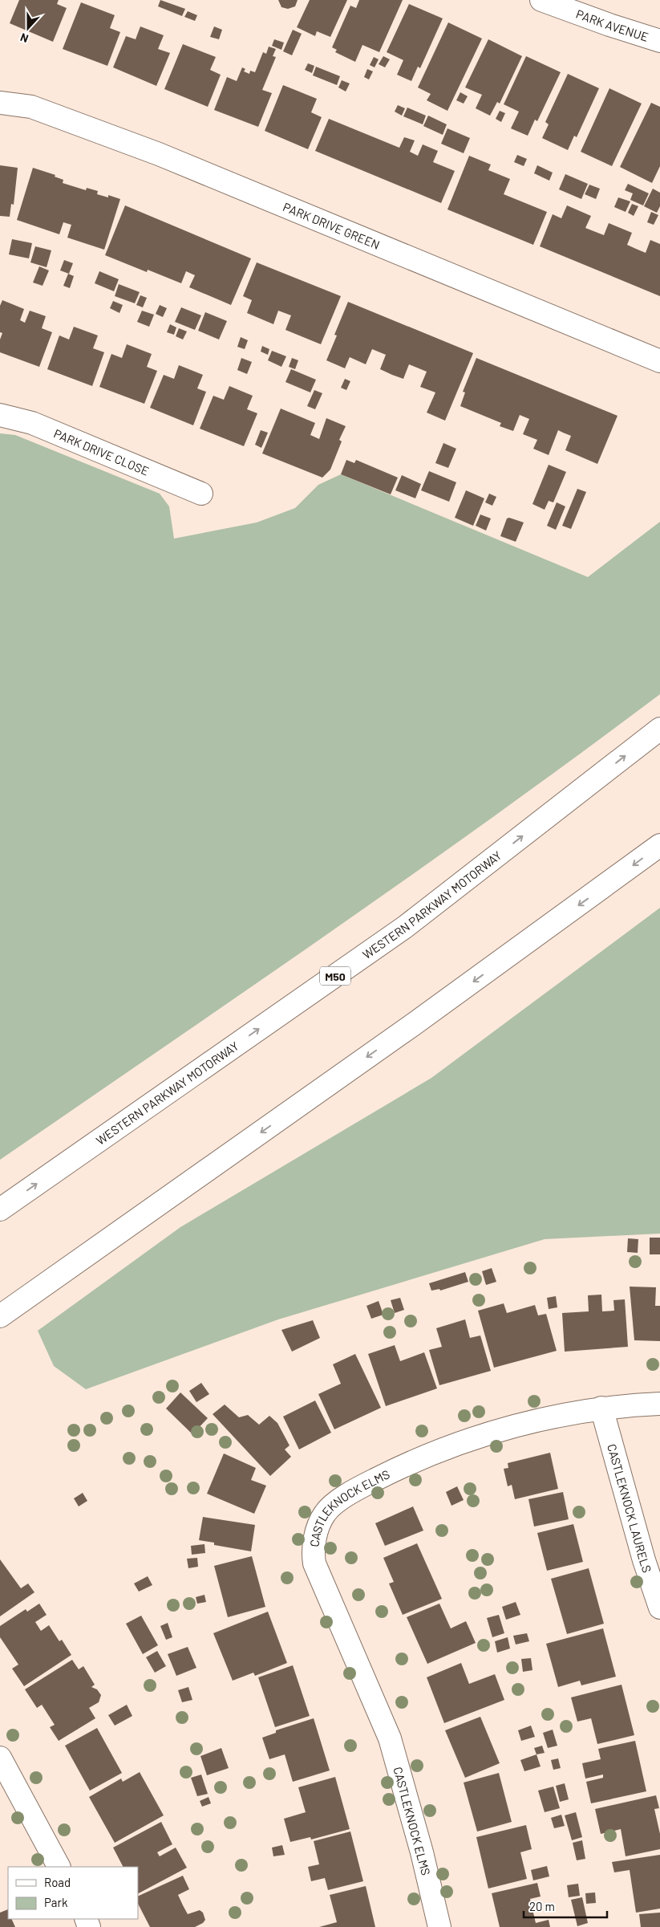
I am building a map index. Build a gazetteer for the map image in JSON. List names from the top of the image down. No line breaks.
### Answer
{"streets":{"main road":["PARK AVENUE","PARK DRIVE GREEN","PARK DRIVE CLOSE","WESTERN PARKWAY MOTORWAY","M50","CASTLEKNOCK LAURELS","CASTLEKNOCK ELMS"]},"crossings":[["CASTLEKNOCK LAURELS","CASTLEKNOCK ELMS"]],"legend":["Road","Park"],"scale_bar":"20 m","north":"bottom"}
